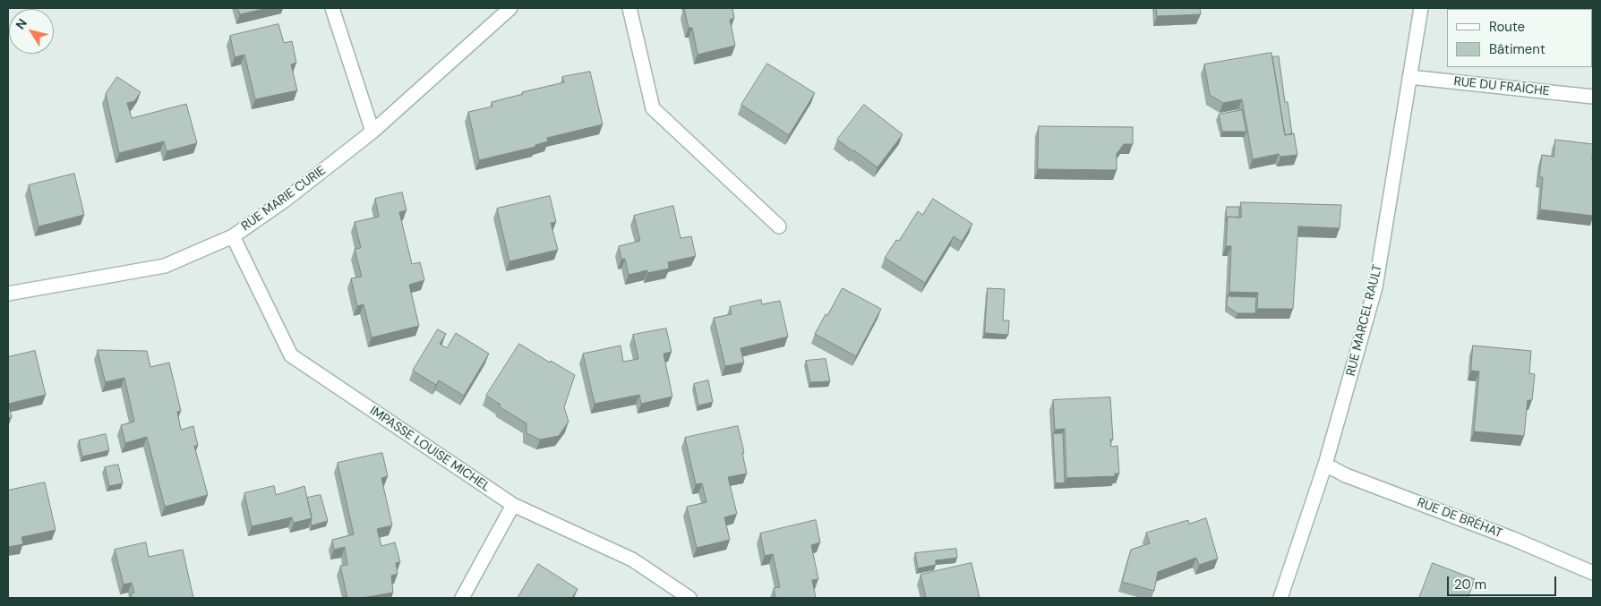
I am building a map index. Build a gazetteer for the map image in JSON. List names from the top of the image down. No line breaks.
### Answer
{"streets":{"street":["RUE DU FRAÎCHE","RUE MARIE CURIE","RUE MARCEL RAULT","IMPASSE LOUISE MICHEL","RUE DE BRÉHAT"]},"crossings":[["RUE DU FRAÎCHE","RUE MARCEL RAULT"],["RUE MARIE CURIE","IMPASSE LOUISE MICHEL"],["RUE MARCEL RAULT","RUE DE BRÉHAT"]],"legend":["Route","Bâtiment"],"scale_bar":"20 m","north":"top left"}
